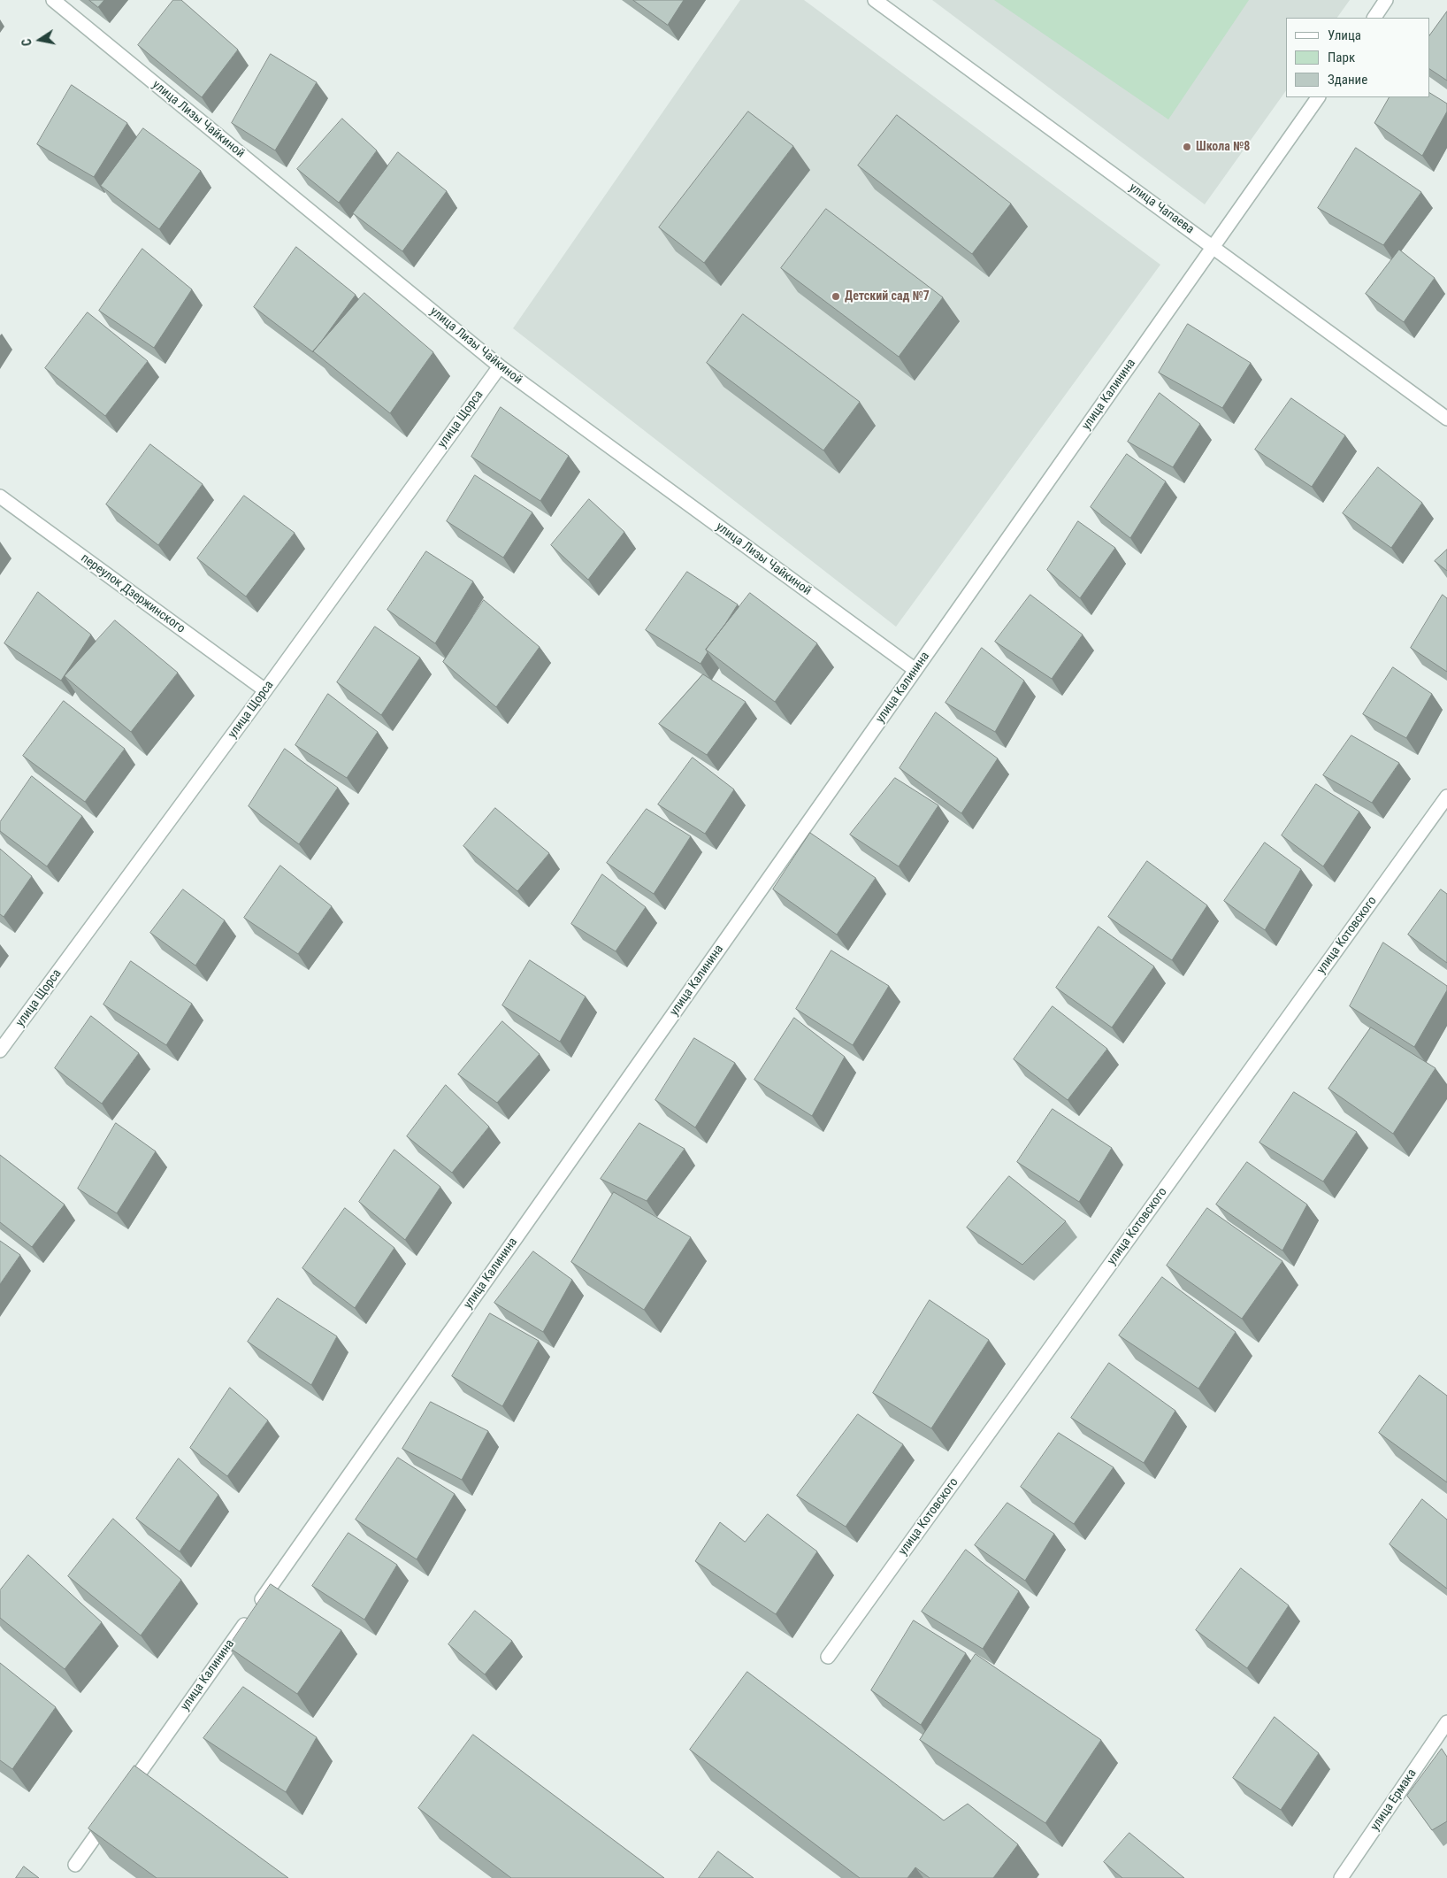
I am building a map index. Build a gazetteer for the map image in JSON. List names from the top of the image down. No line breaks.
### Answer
{"streets":{"street":["улица Лизы Чайкиной","улица Чапаева","улица Калинина","улица Щорса","переулок Дзержинского","улица Котовского","улица Ермака"]},"crossings":[["улица Лизы Чайкиной","улица Калинина"],["улица Лизы Чайкиной","улица Щорса"],["улица Чапаева","улица Калинина"],["улица Щорса","переулок Дзержинского"]],"places":["Школа №8","Детский сад №7"],"legend":["Улица","Парк","Здание"],"north":"left"}
